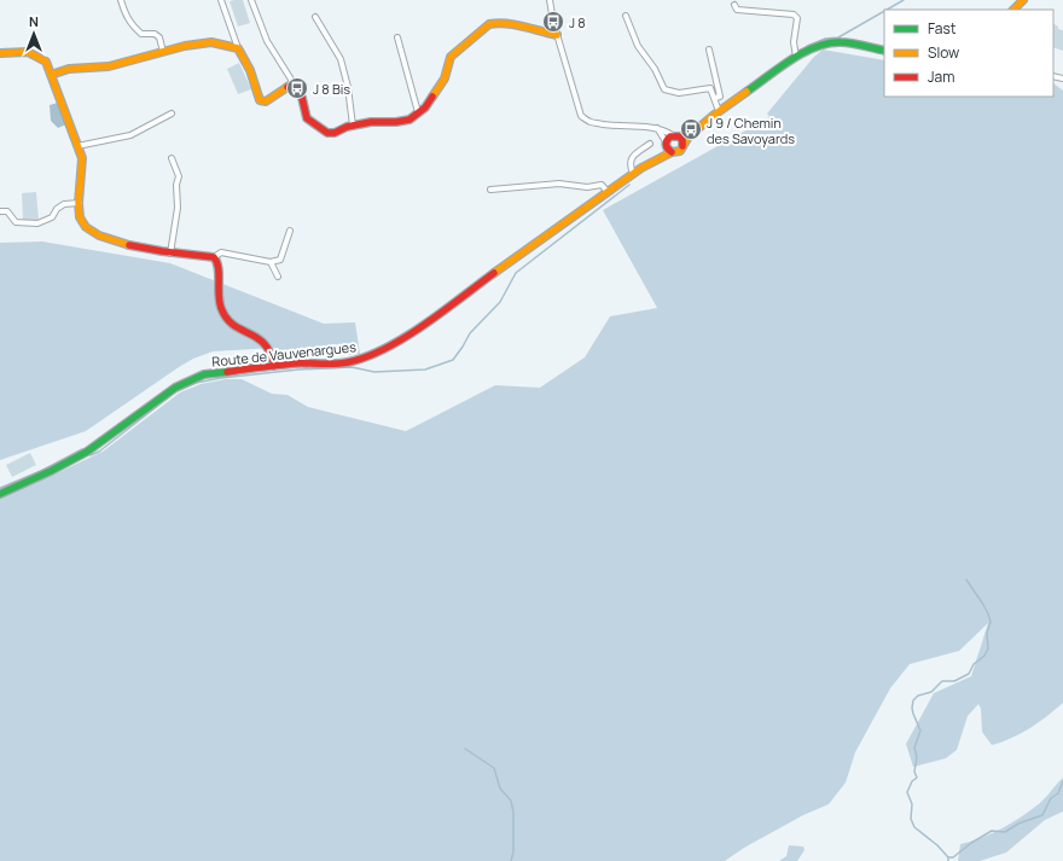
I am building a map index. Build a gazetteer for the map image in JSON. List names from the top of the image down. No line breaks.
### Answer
{"streets":{"main road":["Route de Vauvenargues"]},"places":{"bus stop":["J 8","J 8 Bis","J 9 / Chemin des Savoyards"]},"legend":["Fast","Slow","Jam"],"north":"top"}
